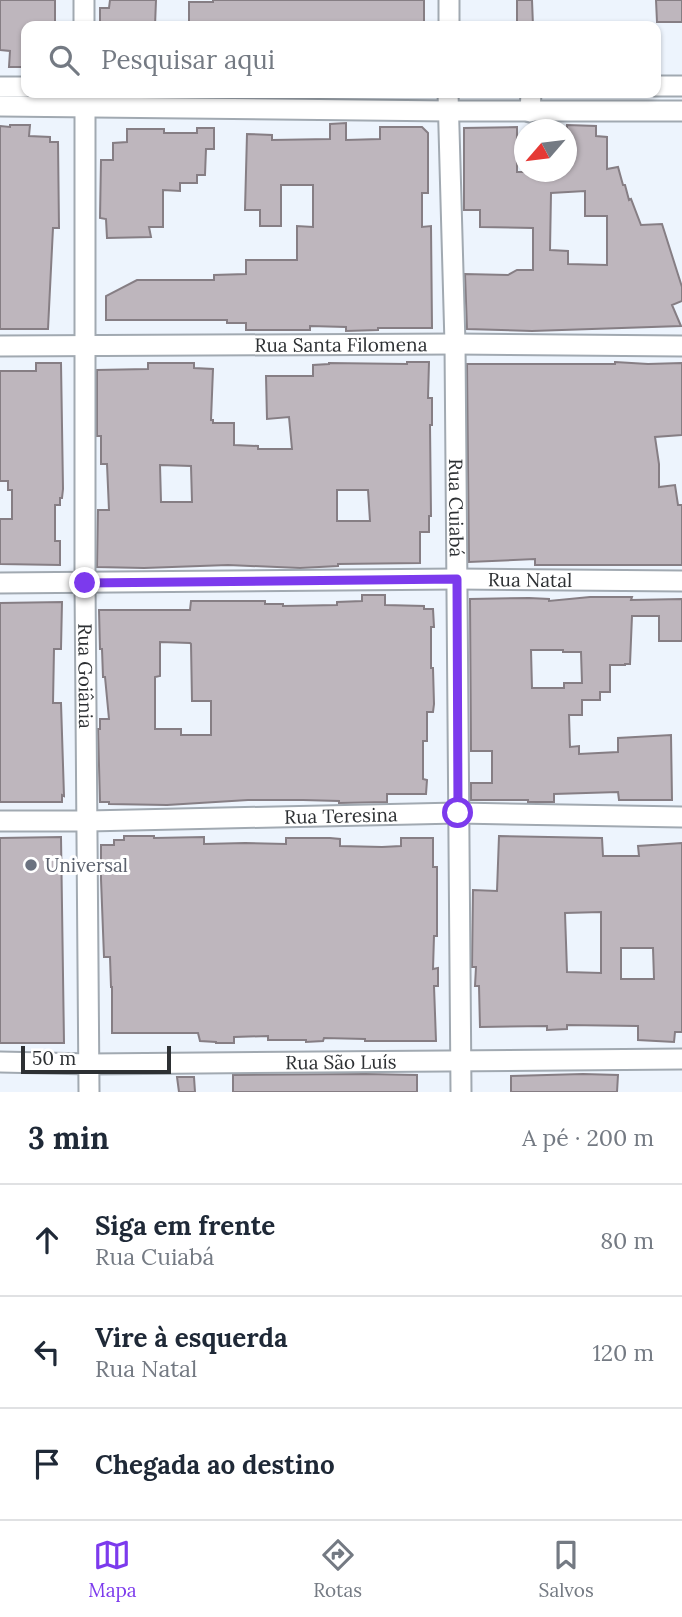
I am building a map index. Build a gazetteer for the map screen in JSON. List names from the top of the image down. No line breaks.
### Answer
{"streets":{"street":["Rua Santa Filomena","Rua Cuiabá","Rua Natal","Rua Goiânia","Rua Teresina","Rua São Luís"]},"crossings":[["Rua Santa Filomena","Rua Cuiabá"],["Rua Santa Filomena","Rua Goiânia"],["Rua Cuiabá","Rua Natal"],["Rua Cuiabá","Rua Teresina"],["Rua Cuiabá","Rua São Luís"],["Rua Natal","Rua Goiânia"],["Rua Goiânia","Rua Teresina"],["Rua Goiânia","Rua São Luís"]],"places":["Universal"],"scale_bar":"50 m","north":"bottom left","page":{"search":"Pesquisar aqui","scale":"50 m","heading":["3 min","A pé · 200 m"],"list":[["Siga em frente","Rua Cuiabá","80 m"],["Vire à esquerda","Rua Natal","120 m"],"Chegada ao destino"],"nav":["Mapa","Rotas","Salvos"]}}
